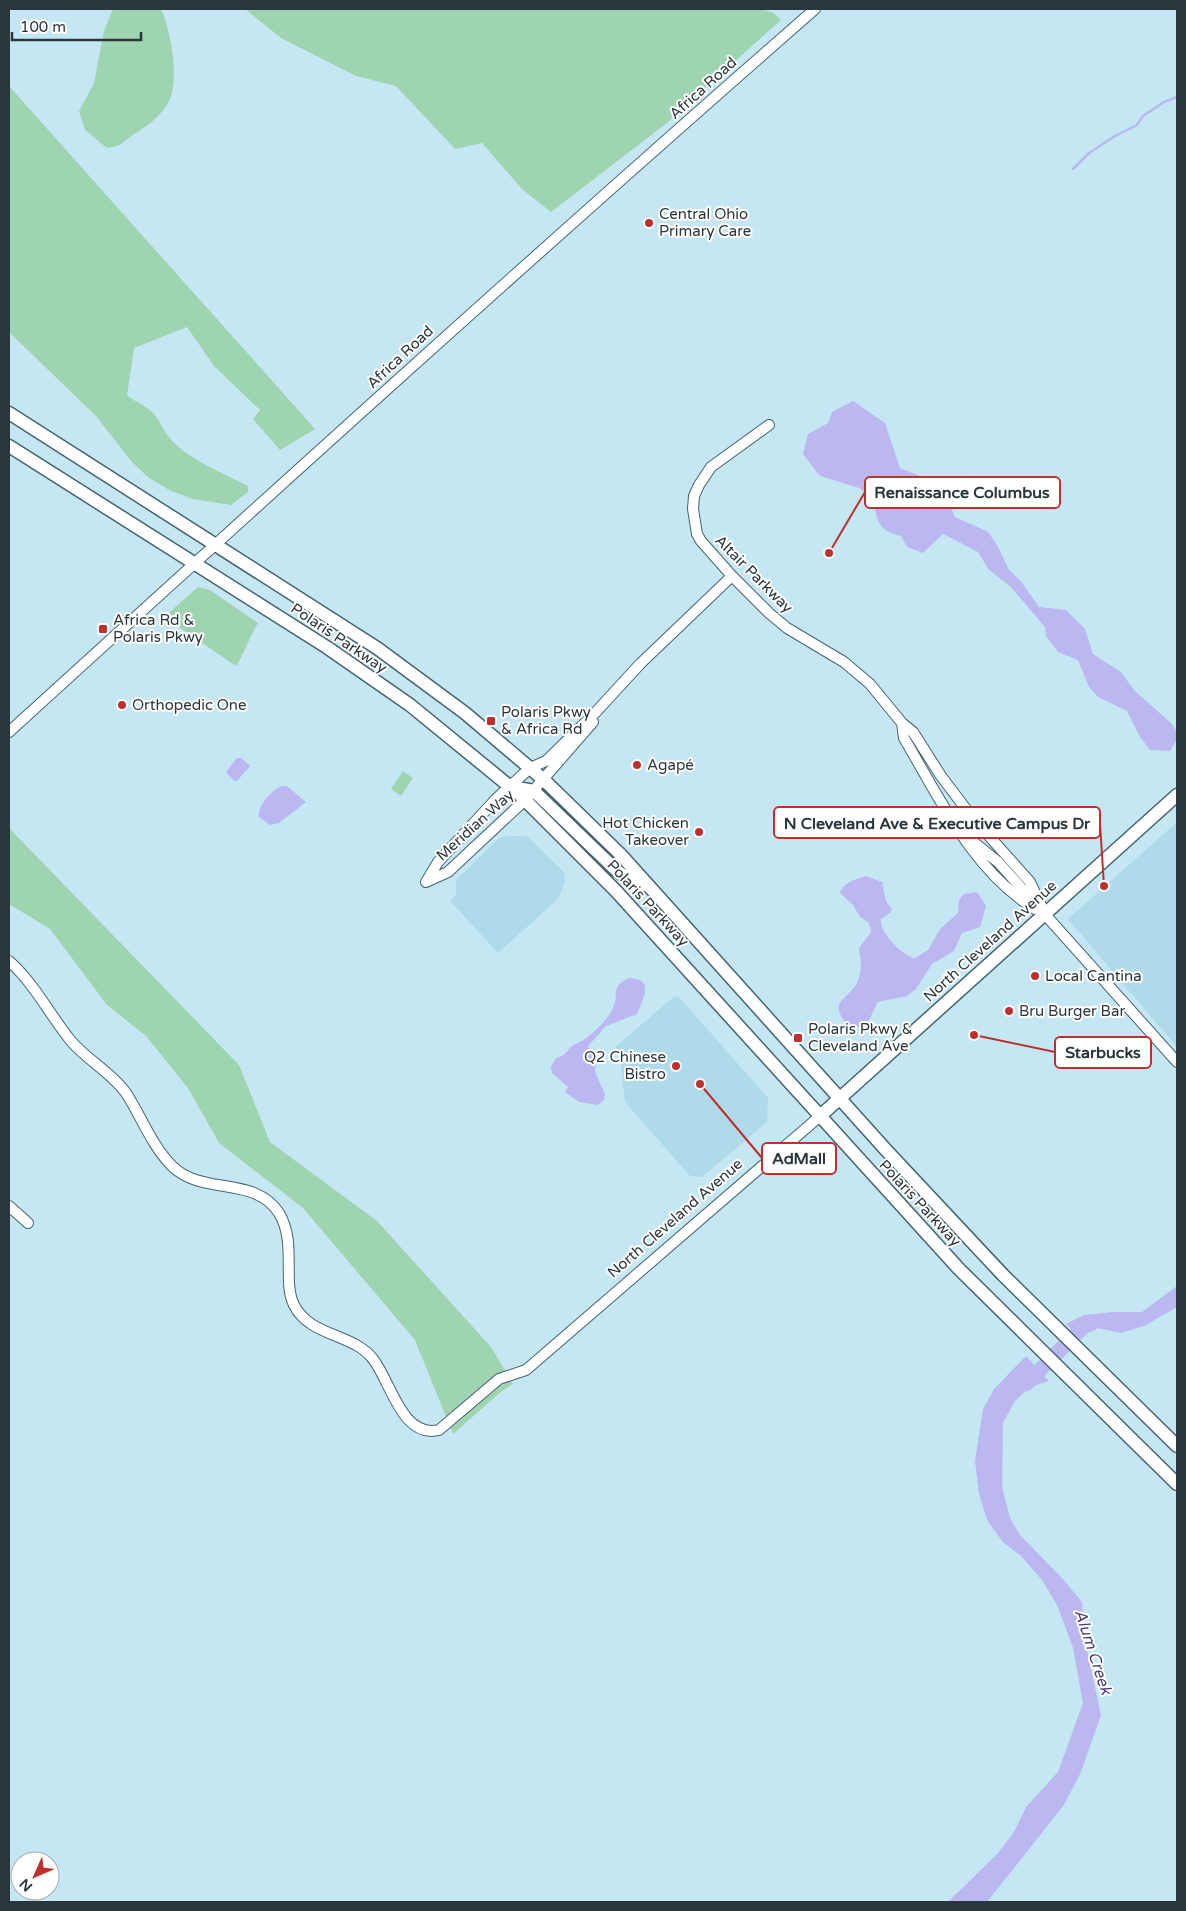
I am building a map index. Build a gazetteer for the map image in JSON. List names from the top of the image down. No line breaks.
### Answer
{"streets":{"main road":["Polaris Parkway","North Cleveland Avenue"],"street":["Africa Road","Altair Parkway","Meridian Way"]},"crossings":[["Africa Road","Polaris Parkway"],["Altair Parkway","Meridian Way"],["Altair Parkway","North Cleveland Avenue"],["Polaris Parkway","Meridian Way"],["Polaris Parkway","North Cleveland Avenue"]],"water":["Alum Creek"],"places":{"other":["Central Ohio Primary Care","Renaissance Columbus","Orthopedic One","Agapé","Hot Chicken Takeover","N Cleveland Ave & Executive Campus Dr","Local Cantina","Bru Burger Bar","Starbucks","Q2 Chinese Bistro","AdMall"],"transit":["Africa Rd & Polaris Pkwy","Polaris Pkwy & Africa Rd","Polaris Pkwy & Cleveland Ave"]},"scale_bar":"100 m","north":"bottom left"}
